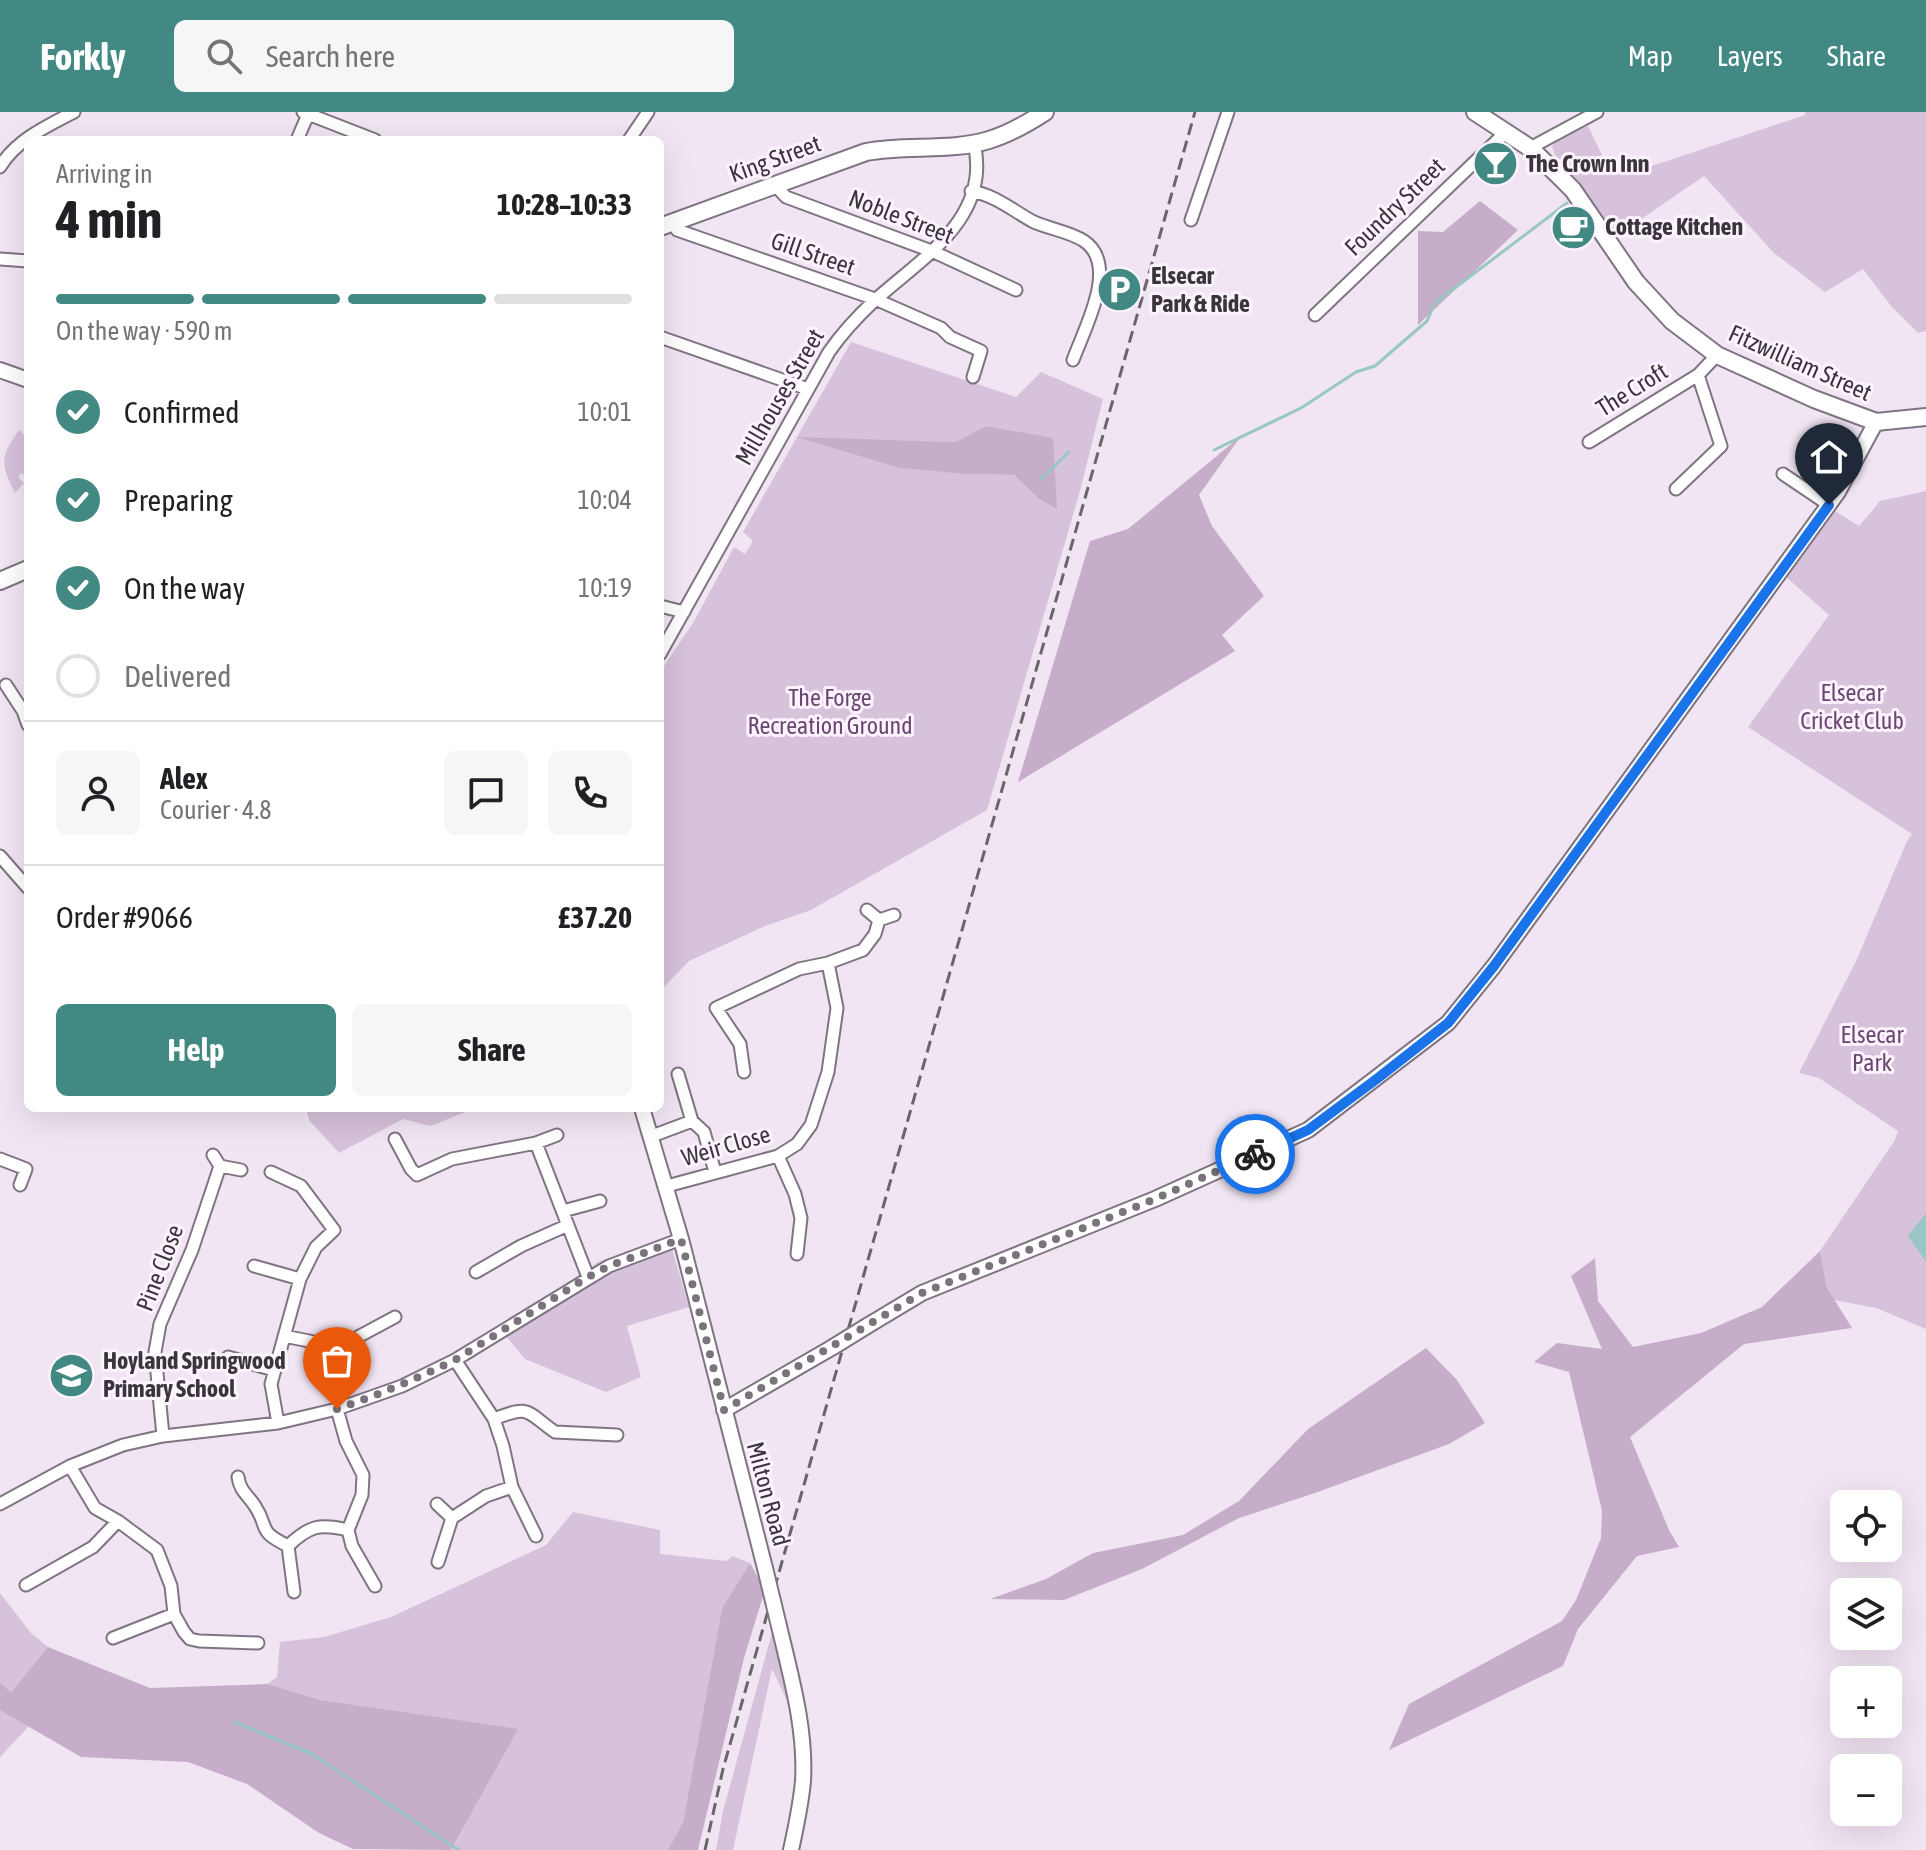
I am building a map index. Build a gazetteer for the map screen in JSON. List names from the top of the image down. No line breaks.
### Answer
{"streets":{"main road":["King Street","Fitzwilliam Street"],"street":["Foundry Street","Noble Street","Gill Street","The Croft","Millhouses Street","Weir Close","Pine Close","Milton Road"]},"crossings":[["King Street","Noble Street"],["King Street","Gill Street"],["King Street","Millhouses Street"],["Foundry Street","Fitzwilliam Street"],["Noble Street","Millhouses Street"],["Gill Street","Millhouses Street"],["Fitzwilliam Street","The Croft"],["Weir Close","Milton Road"]],"parks":["Elsecar Cricket Club","The Forge Recreation Ground","Elsecar Park"],"places":{"bar":["The Crown Inn"],"cafe":["Cottage Kitchen"],"parking":["Elsecar Park & Ride"],"school or university":["Hoyland Springwood Primary School"]},"page":{"header":"Forkly","search":"Search here","nav":["Map","Layers","Share"],"heading":["4 min","Arriving in","10:28–10:33"],"panel":["Alex","Courier · 4.8","Order #9066","£37.20"],"bar":"On the way · 590 m","list":[["Confirmed","10:01"],["Preparing","10:04"],["On the way","10:19"],"Delivered"],"buttons":["Help","Share"],"map_buttons":["+","−"]}}
